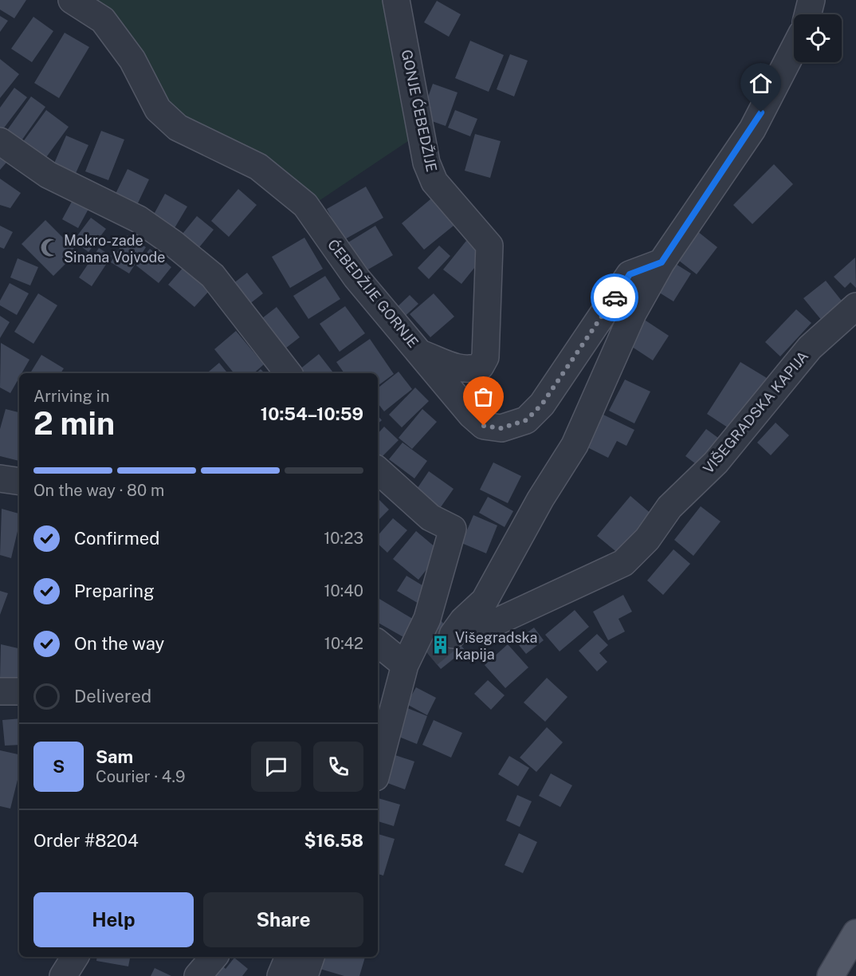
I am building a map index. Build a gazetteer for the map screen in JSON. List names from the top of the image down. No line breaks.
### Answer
{"streets":{"street":["GONJE ĆEBEDŽIJE","ĆEBEDŽIJE GORNJE","VIŠEGRADSKA KAPIJA"]},"crossings":[["GONJE ĆEBEDŽIJE","ĆEBEDŽIJE GORNJE"],["ĆEBEDŽIJE GORNJE","VIŠEGRADSKA KAPIJA"]],"places":{"mosque":["Mokro-zade Sinana Vojvode"],"building":["Višegradska kapija"]},"page":{"heading":["2 min","Arriving in","10:54–10:59"],"panel":["Sam","Courier · 4.9","Order #8204","$16.58"],"bar":"On the way · 80 m","list":[["Confirmed","10:23"],["Preparing","10:40"],["On the way","10:42"],"Delivered"],"round":"S","buttons":["Help","Share"]}}
